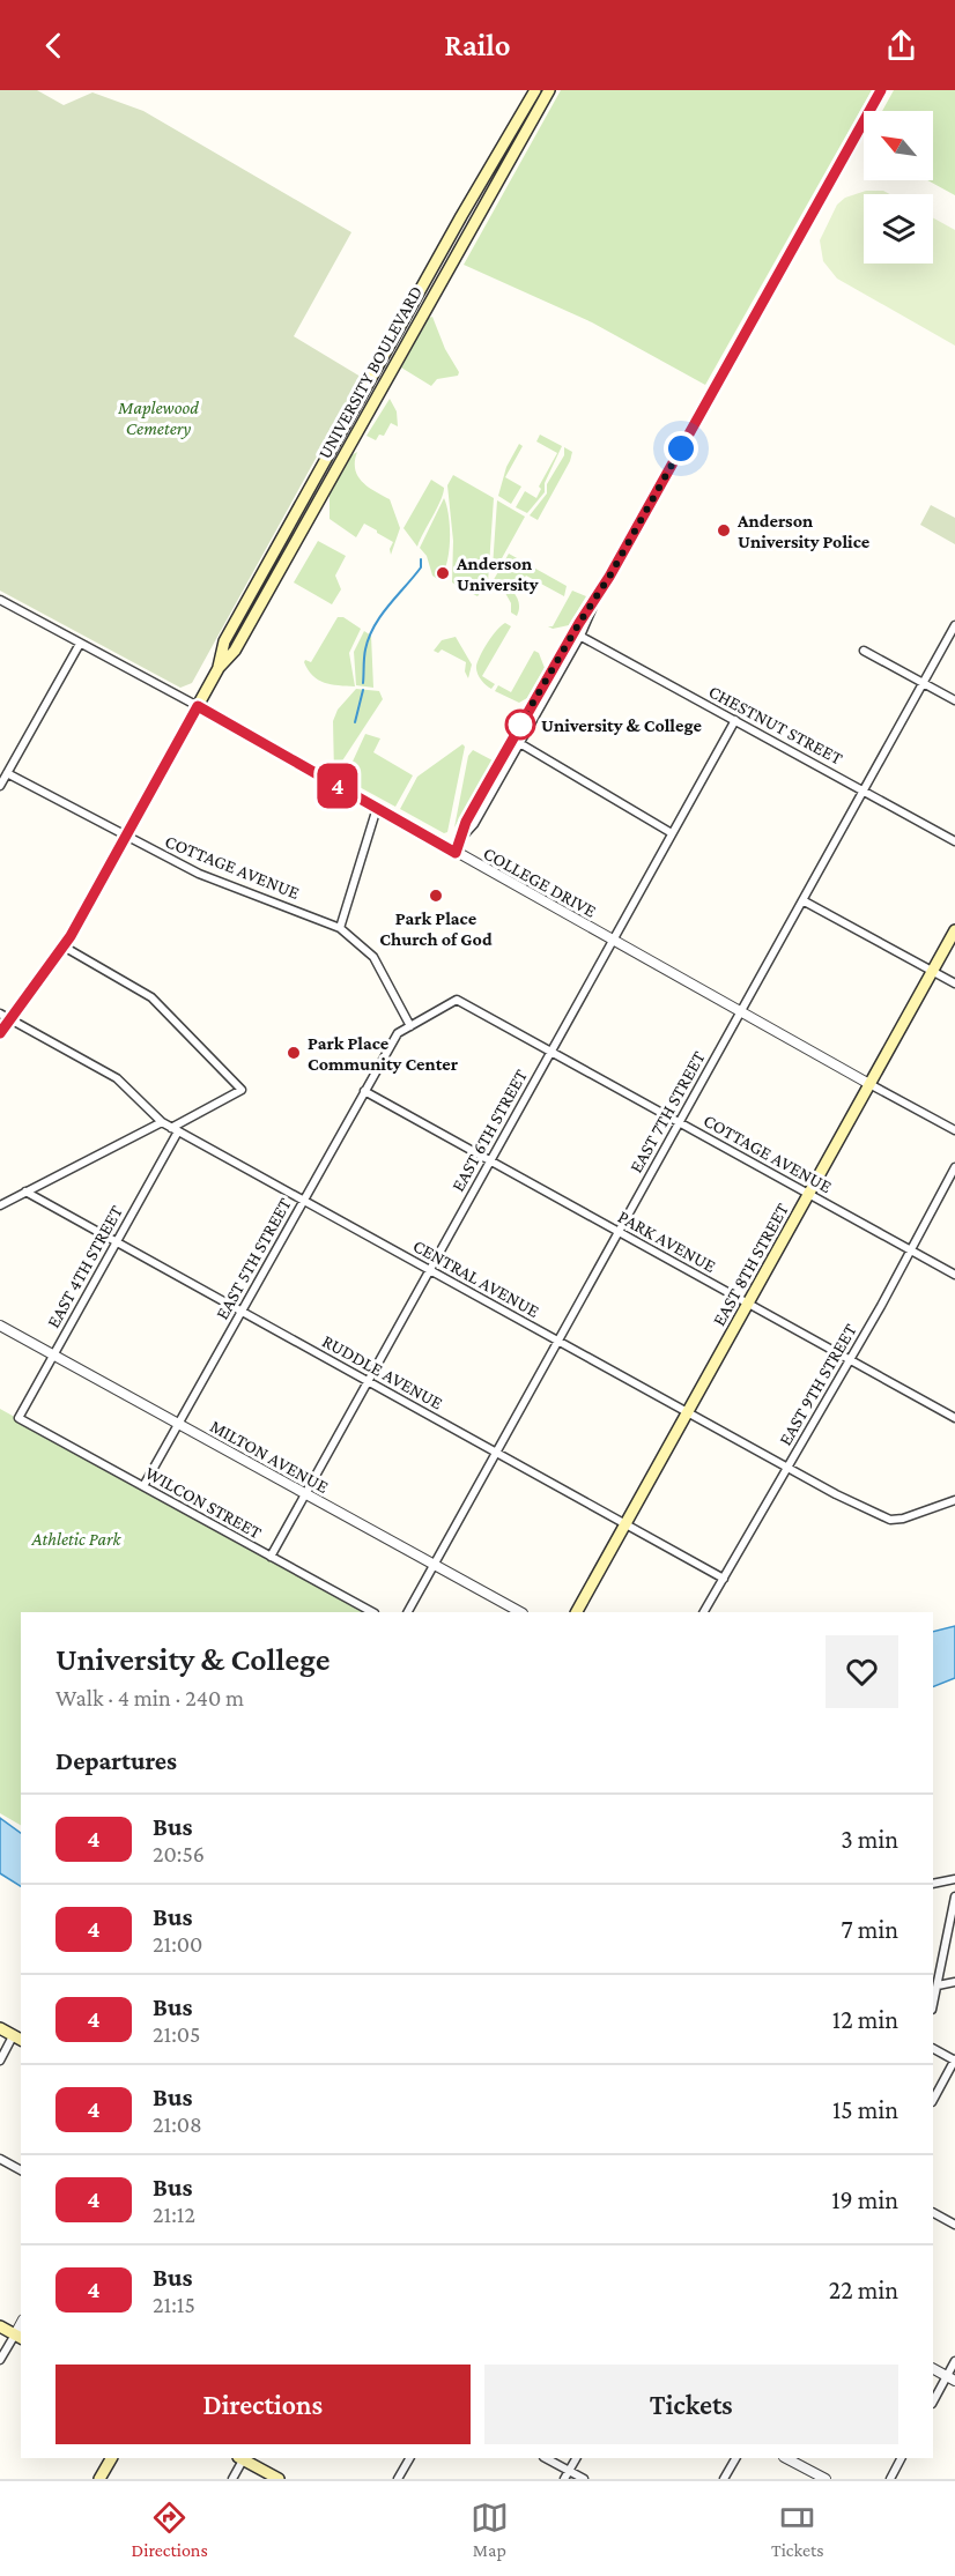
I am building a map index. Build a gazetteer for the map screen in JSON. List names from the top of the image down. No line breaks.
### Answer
{"streets":{"main road":["UNIVERSITY BOULEVARD","EAST 8TH STREET"],"street":["CHESTNUT STREET","COTTAGE AVENUE","COLLEGE DRIVE","EAST 7TH STREET","EAST 6TH STREET","PARK AVENUE","EAST 5TH STREET","EAST 4TH STREET","CENTRAL AVENUE","RUDDLE AVENUE","EAST 9TH STREET","MILTON AVENUE","WILCON STREET"]},"crossings":[["UNIVERSITY BOULEVARD","COTTAGE AVENUE"],["UNIVERSITY BOULEVARD","COLLEGE DRIVE"],["UNIVERSITY BOULEVARD","CENTRAL AVENUE"],["CHESTNUT STREET","EAST 7TH STREET"],["CHESTNUT STREET","EAST 6TH STREET"],["COTTAGE AVENUE","EAST 7TH STREET"],["COTTAGE AVENUE","EAST 6TH STREET"],["COTTAGE AVENUE","EAST 5TH STREET"],["COTTAGE AVENUE","EAST 8TH STREET"],["COTTAGE AVENUE","EAST 9TH STREET"],["COLLEGE DRIVE","EAST 7TH STREET"],["COLLEGE DRIVE","EAST 6TH STREET"],["COLLEGE DRIVE","EAST 8TH STREET"],["EAST 7TH STREET","PARK AVENUE"],["EAST 7TH STREET","CENTRAL AVENUE"],["EAST 7TH STREET","RUDDLE AVENUE"],["EAST 7TH STREET","MILTON AVENUE"],["EAST 6TH STREET","PARK AVENUE"],["EAST 6TH STREET","CENTRAL AVENUE"],["EAST 6TH STREET","RUDDLE AVENUE"],["EAST 6TH STREET","MILTON AVENUE"],["EAST 6TH STREET","WILCON STREET"],["PARK AVENUE","EAST 5TH STREET"],["PARK AVENUE","EAST 8TH STREET"],["PARK AVENUE","EAST 9TH STREET"],["EAST 5TH STREET","CENTRAL AVENUE"],["EAST 5TH STREET","RUDDLE AVENUE"],["EAST 5TH STREET","MILTON AVENUE"],["EAST 5TH STREET","WILCON STREET"],["EAST 8TH STREET","CENTRAL AVENUE"],["EAST 8TH STREET","RUDDLE AVENUE"],["EAST 4TH STREET","CENTRAL AVENUE"],["EAST 4TH STREET","RUDDLE AVENUE"],["EAST 4TH STREET","MILTON AVENUE"],["EAST 4TH STREET","WILCON STREET"],["CENTRAL AVENUE","EAST 9TH STREET"],["RUDDLE AVENUE","EAST 9TH STREET"]],"parks":["Maplewood Cemetery","Athletic Park"],"places":["Anderson University Police","Anderson University","University & College","Park Place Church of God","Park Place Community Center"],"lines":["bus line 4"],"north":"top left","page":{"header":"Railo","on_map":"4","heading":[["University & College","Walk · 4 min · 240 m"],"Departures"],"list":[{"mark":"4","name":"Bus","note":"20:56","value":"3 min"},{"mark":"4","name":"Bus","note":"21:00","value":"7 min"},{"mark":"4","name":"Bus","note":"21:05","value":"12 min"},{"mark":"4","name":"Bus","note":"21:08","value":"15 min"},{"mark":"4","name":"Bus","note":"21:12","value":"19 min"},{"mark":"4","name":"Bus","note":"21:15","value":"22 min"}],"buttons":["Directions","Tickets"],"tabs":["Directions","Map","Tickets"]}}
